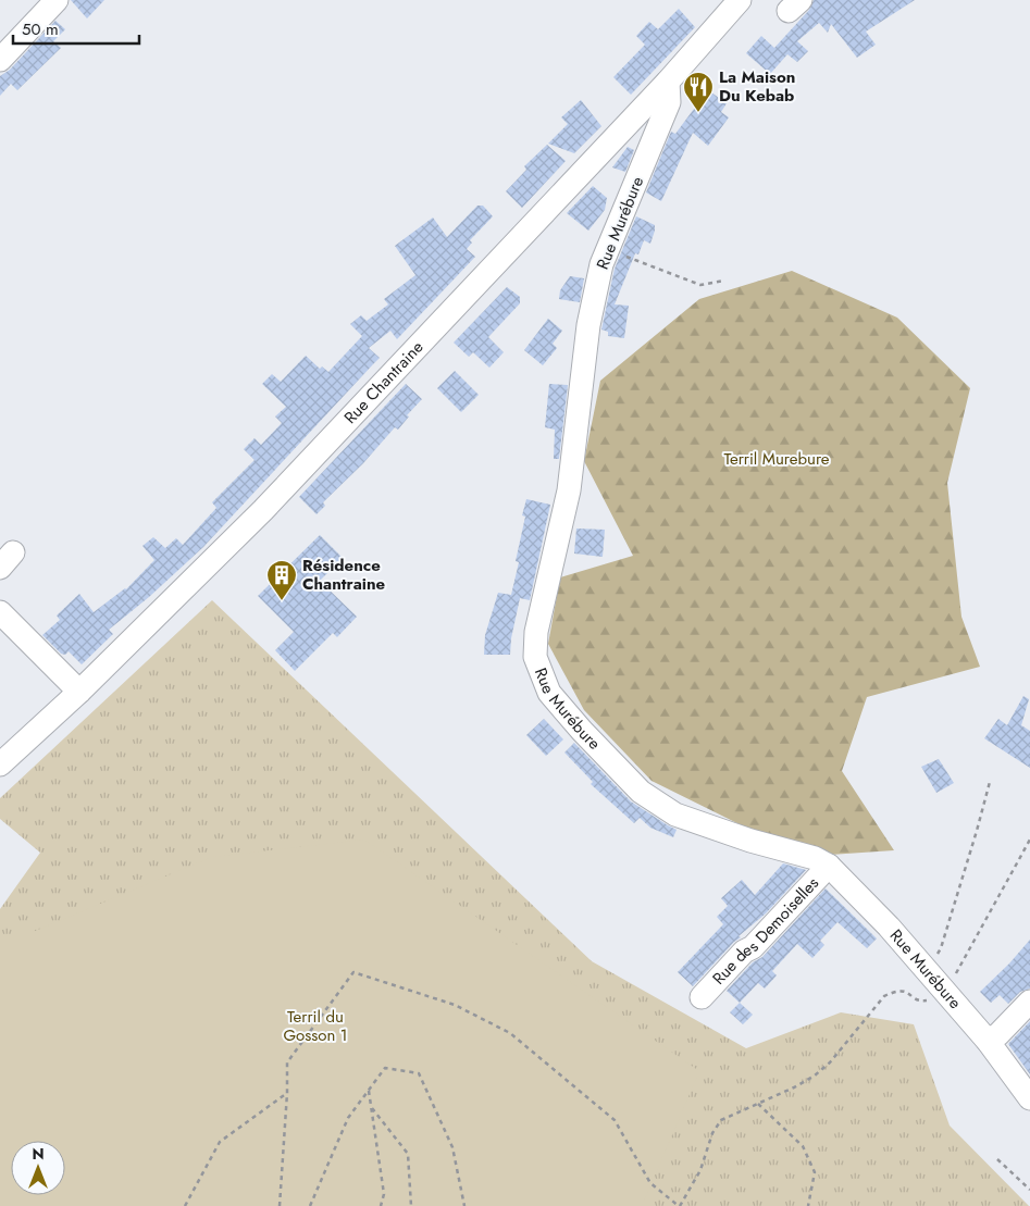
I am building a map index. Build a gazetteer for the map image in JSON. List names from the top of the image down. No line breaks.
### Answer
{"streets":{"street":["Rue Murébure","Rue Chantraine","Rue des Demoiselles"]},"crossings":[["Rue Murébure","Rue Chantraine"],["Rue Murébure","Rue des Demoiselles"]],"parks":["Terril Murebure","Terril du Gosson 1"],"places":{"restaurant":["La Maison Du Kebab"],"building":["Résidence Chantraine"]},"scale_bar":"50 m","north":"top"}
